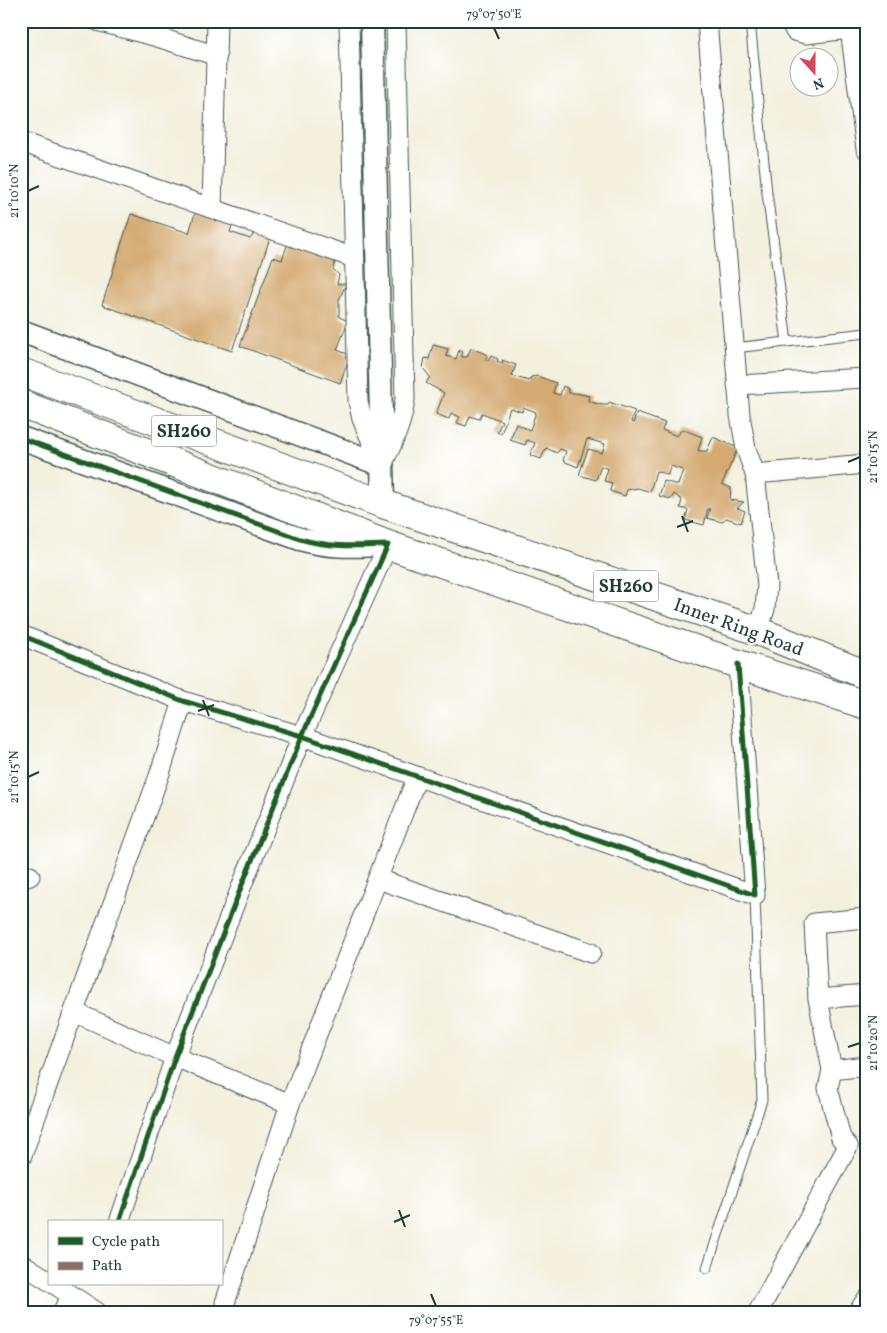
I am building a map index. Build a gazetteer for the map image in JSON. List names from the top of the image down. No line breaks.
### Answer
{"streets":{"highway":["SH260","Inner Ring Road"]},"crossings":[["SH260","Inner Ring Road"]],"legend":["Cycle path","Path"],"north":"bottom","coordinates":["79°07'50\"E","21°10'10\"N","21°10'15\"N","21°10'20\"N","79°07'55\"E"]}
